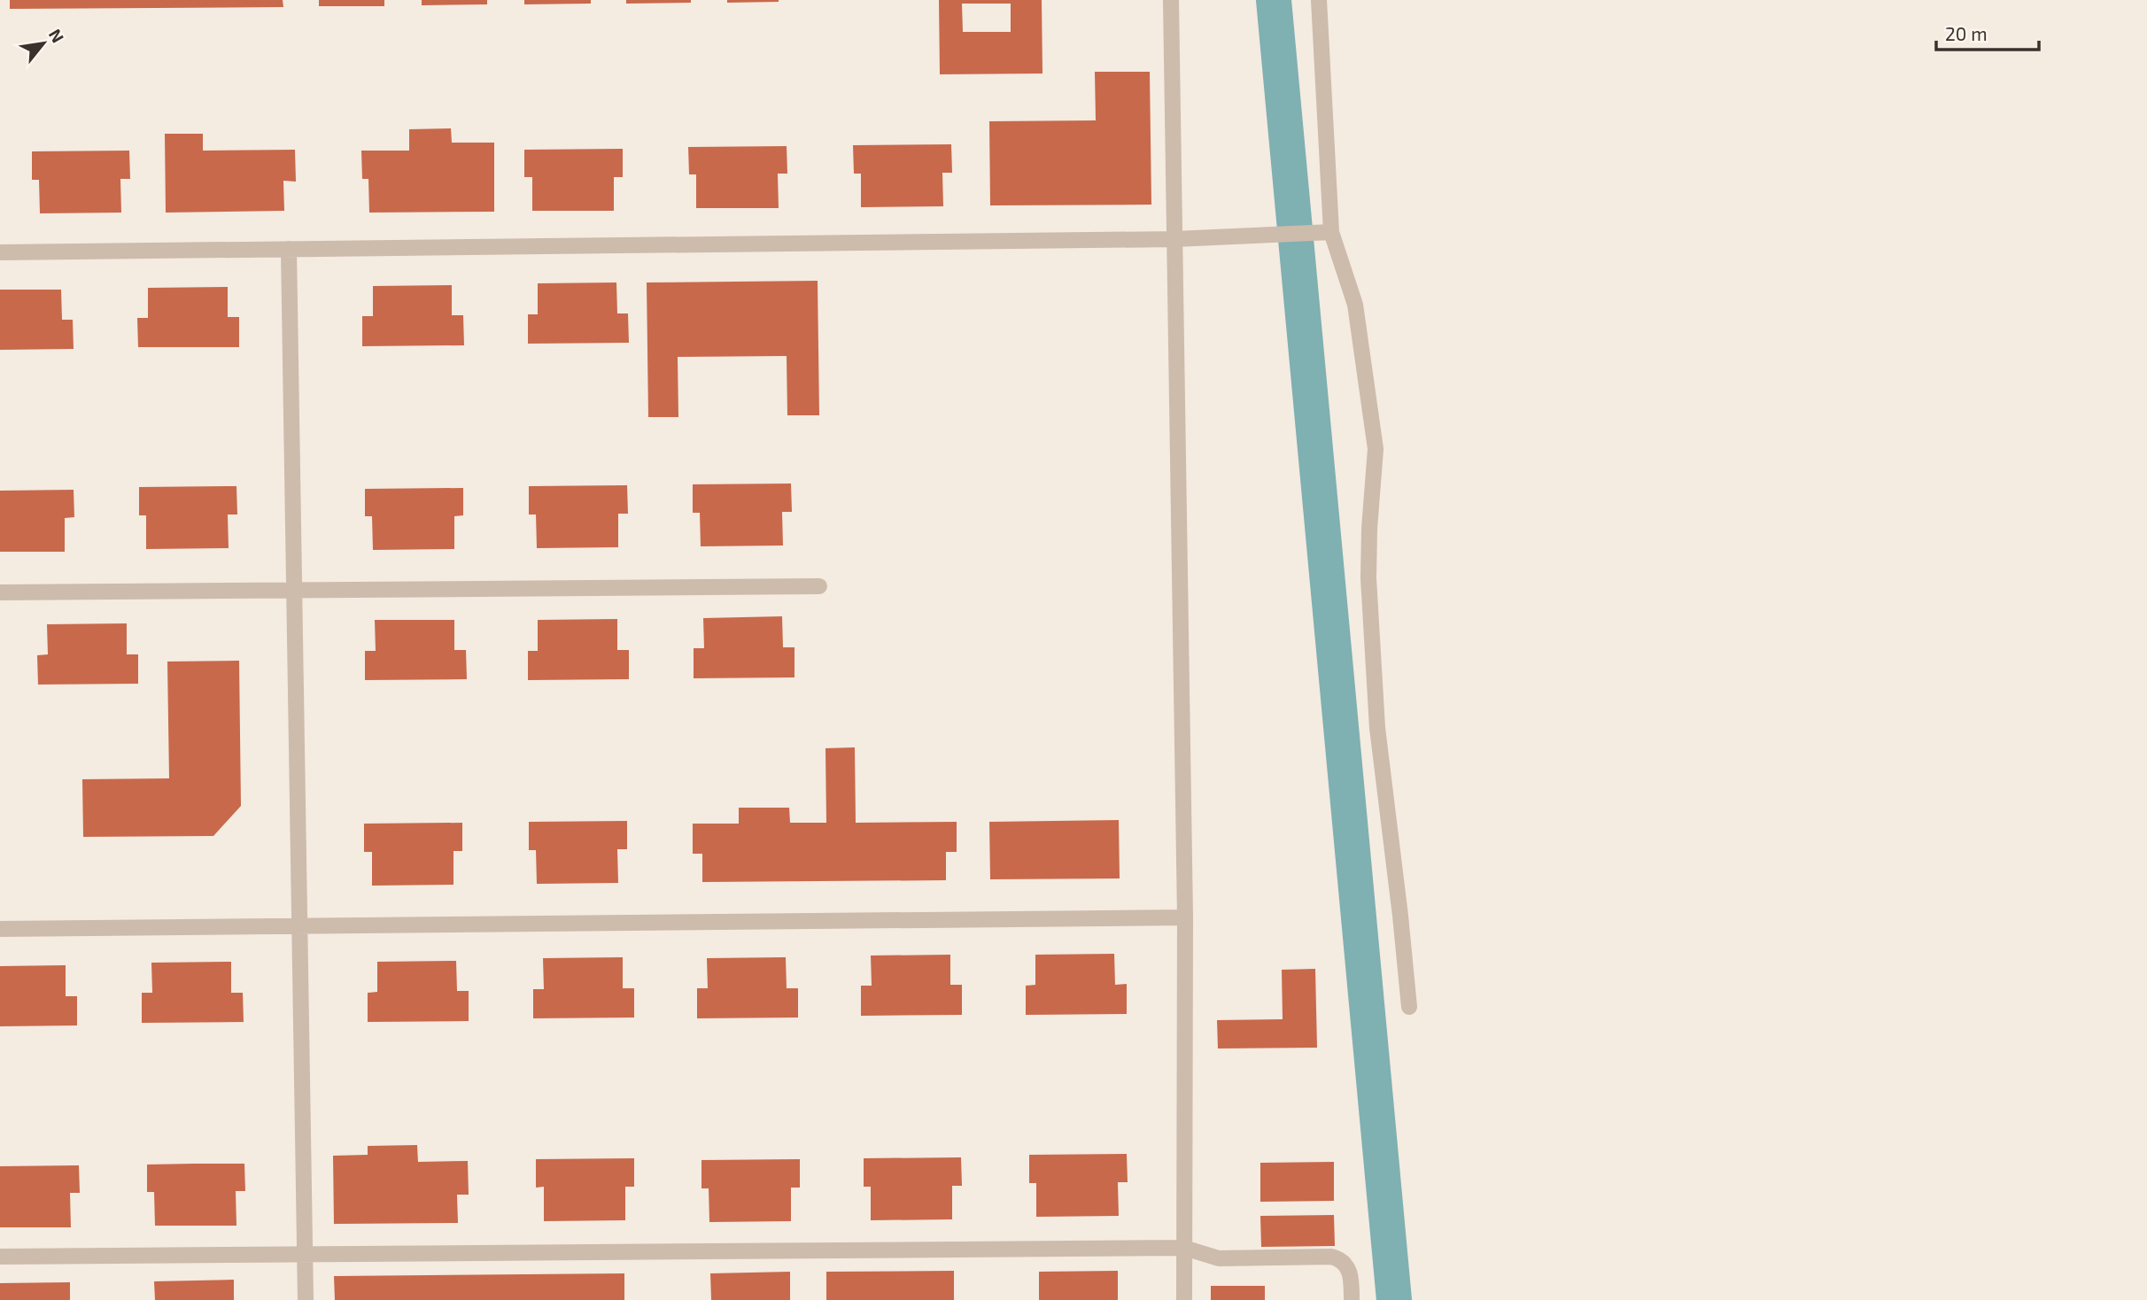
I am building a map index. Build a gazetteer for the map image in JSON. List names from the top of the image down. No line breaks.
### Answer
{"scale_bar":"20 m","north":"top right"}
